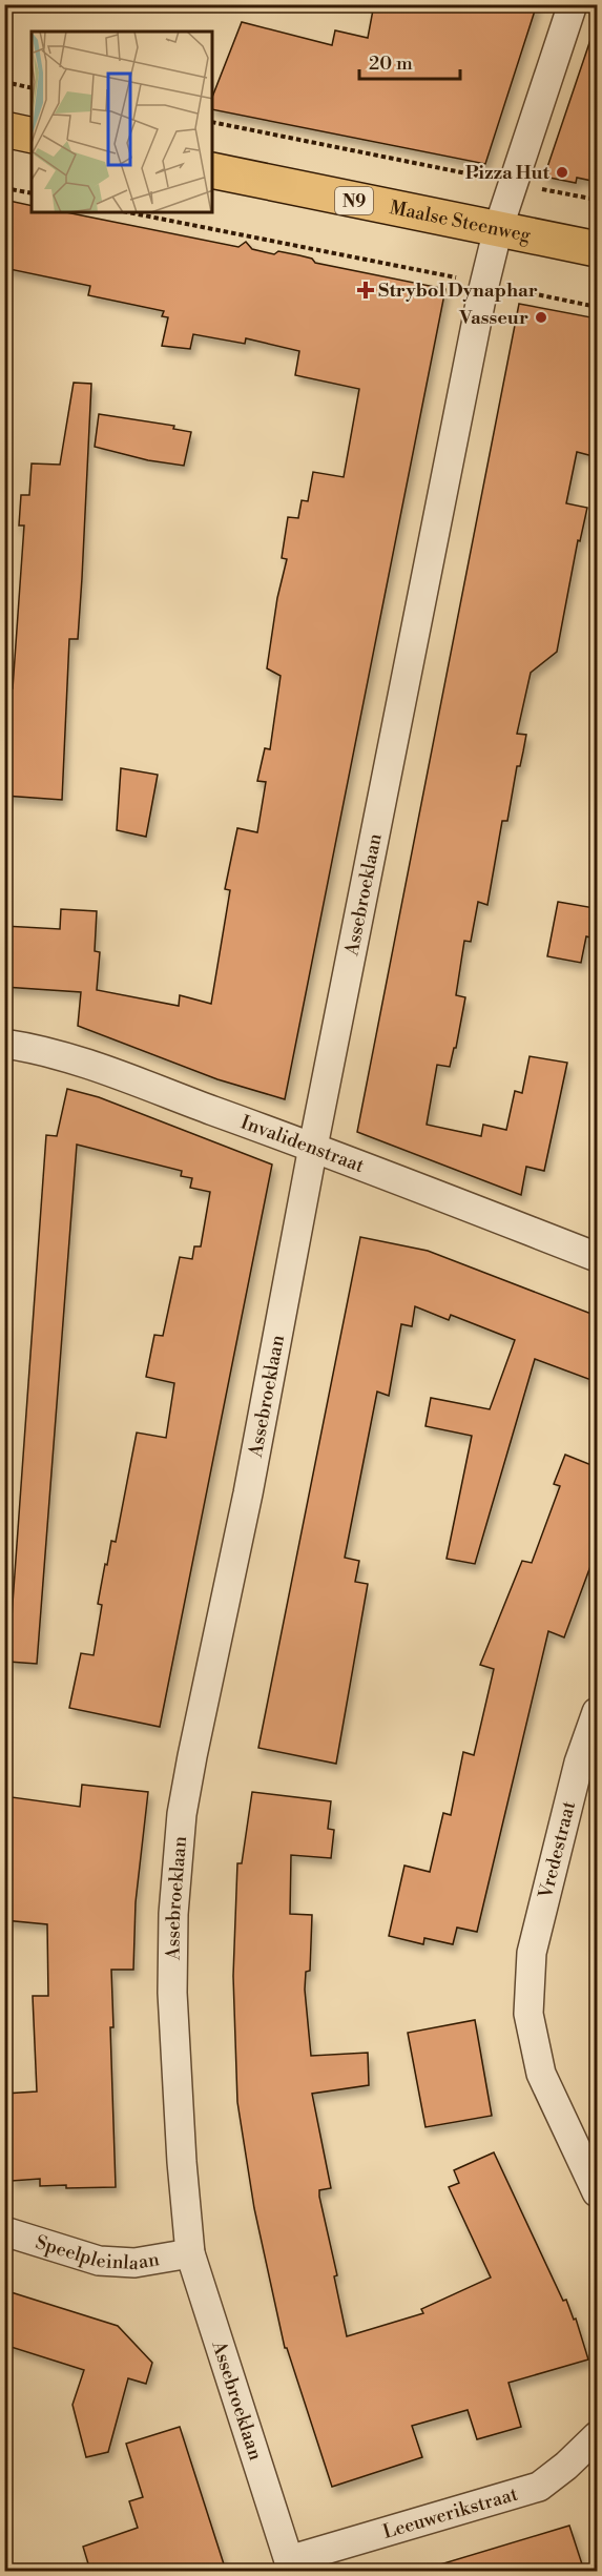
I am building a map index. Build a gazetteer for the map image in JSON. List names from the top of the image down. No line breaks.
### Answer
{"streets":{"main road":["N9","Maalse Steenweg"],"street":["Assebroeklaan","Invalidenstraat","Vredestraat","Speelpleinlaan","Leeuwerikstraat"]},"crossings":[["Maalse Steenweg","Assebroeklaan"],["Assebroeklaan","Invalidenstraat"],["Assebroeklaan","Speelpleinlaan"],["Assebroeklaan","Leeuwerikstraat"]],"places":{"other":["Pizza Hut","Vasseur"],"health":["Strybol Dynaphar"]},"scale_bar":"20 m"}
